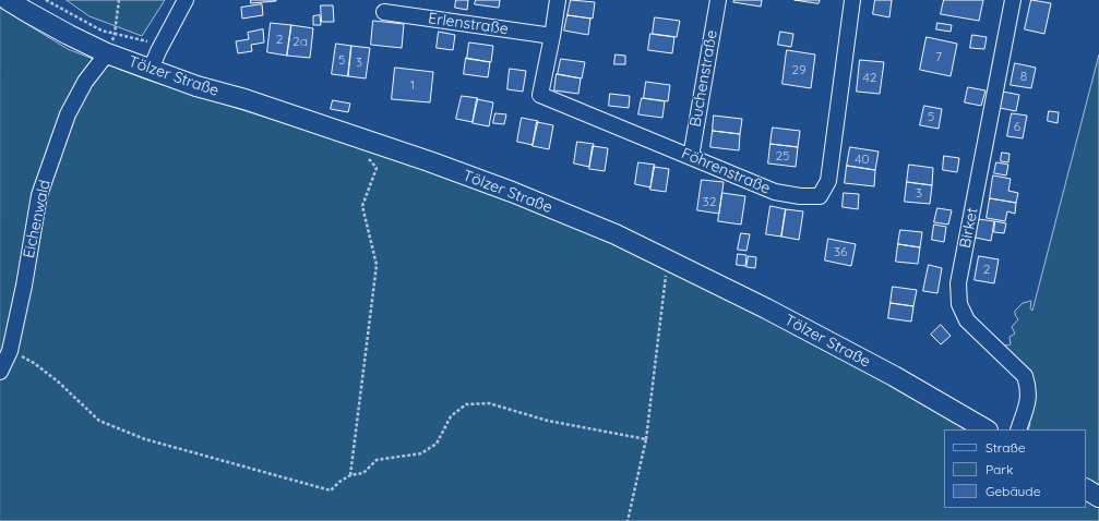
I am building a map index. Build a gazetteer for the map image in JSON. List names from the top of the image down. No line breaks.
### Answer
{"streets":{"main road":["Tölzer Straße"],"street":["Erlenstraße","Buchenstraße","Föhrenstraße","Eichenwald","Birket"]},"crossings":[["Erlenstraße","Föhrenstraße"],["Tölzer Straße","Eichenwald"],["Buchenstraße","Föhrenstraße"]],"house_numbers":["2","2a","7","5","3","29","8","42","1","5","6","25","40","3","32","36","2"],"legend":["Straße","Park","Gebäude"]}
